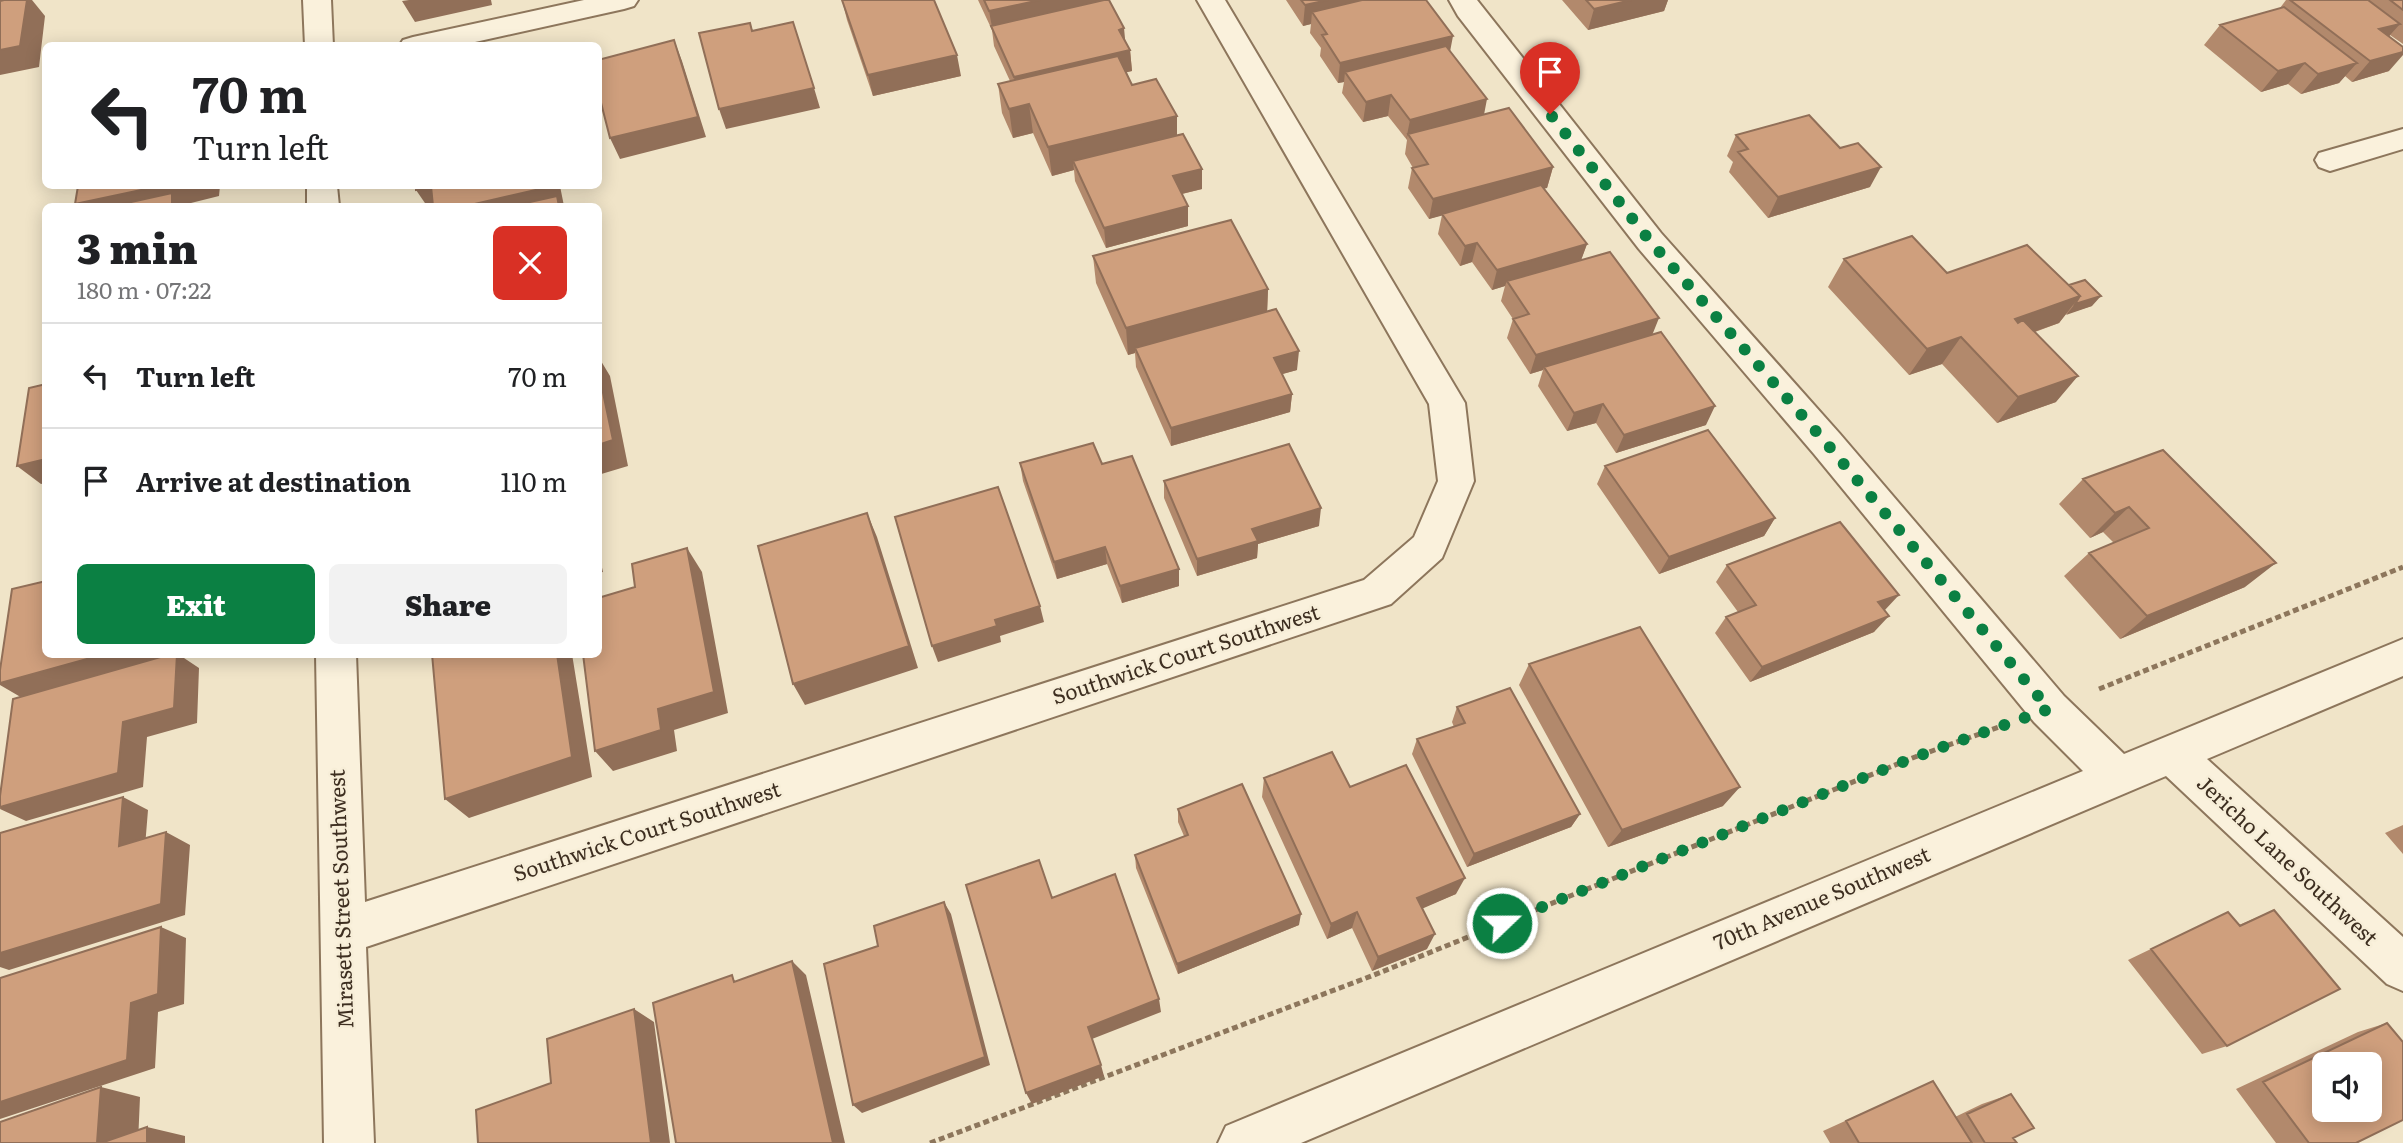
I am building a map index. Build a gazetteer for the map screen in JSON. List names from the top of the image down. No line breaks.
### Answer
{"streets":{"street":["Southwick Court Southwest","Jericho Lane Southwest","Mirasett Street Southwest","70th Avenue Southwest"]},"crossings":[["Southwick Court Southwest","Mirasett Street Southwest"],["Jericho Lane Southwest","70th Avenue Southwest"]],"page":{"turn":["70 m","Turn left"],"heading":["3 min","180 m · 07:22"],"list":[{"name":"Turn left","value":"70 m"},{"name":"Arrive at destination","value":"110 m"}],"buttons":["Exit","Share"]}}
